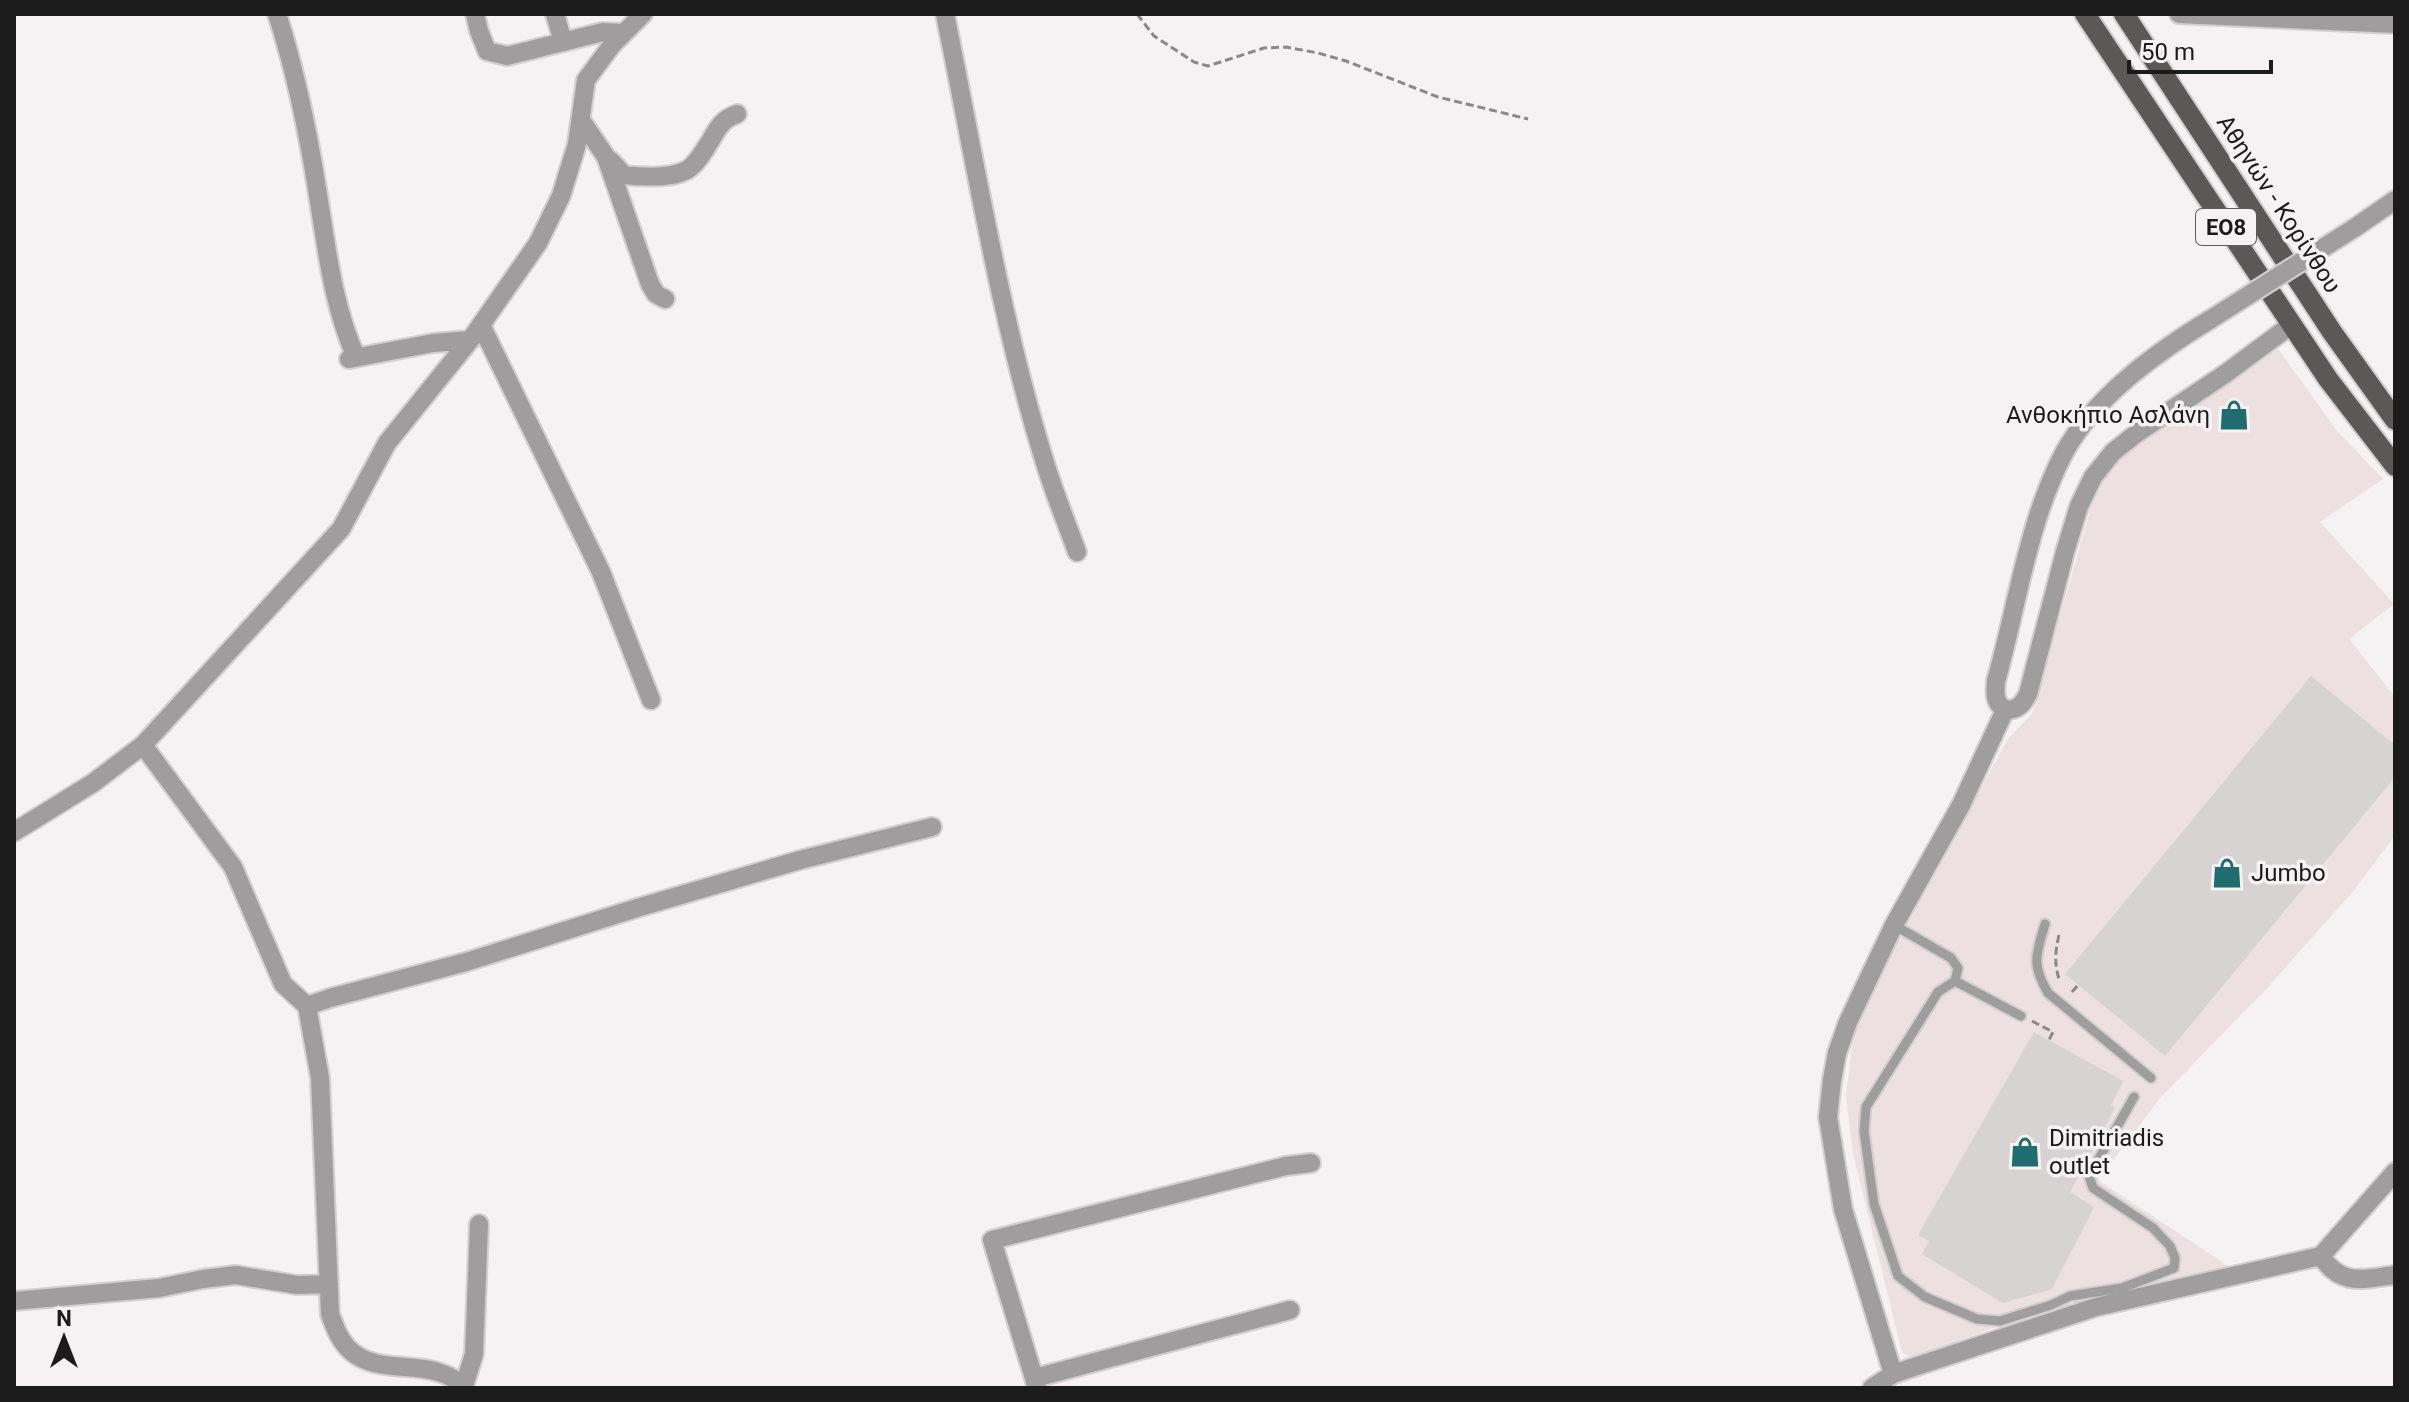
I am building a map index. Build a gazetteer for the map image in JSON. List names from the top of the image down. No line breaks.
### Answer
{"streets":{"main road":["Αθηνών - Κορίνθου","ΕΟ8"]},"places":{"shop":["Ανθοκήπιο Ασλάνη","Jumbo","Dimitriadis outlet"]},"scale_bar":"50 m","north":"top"}
